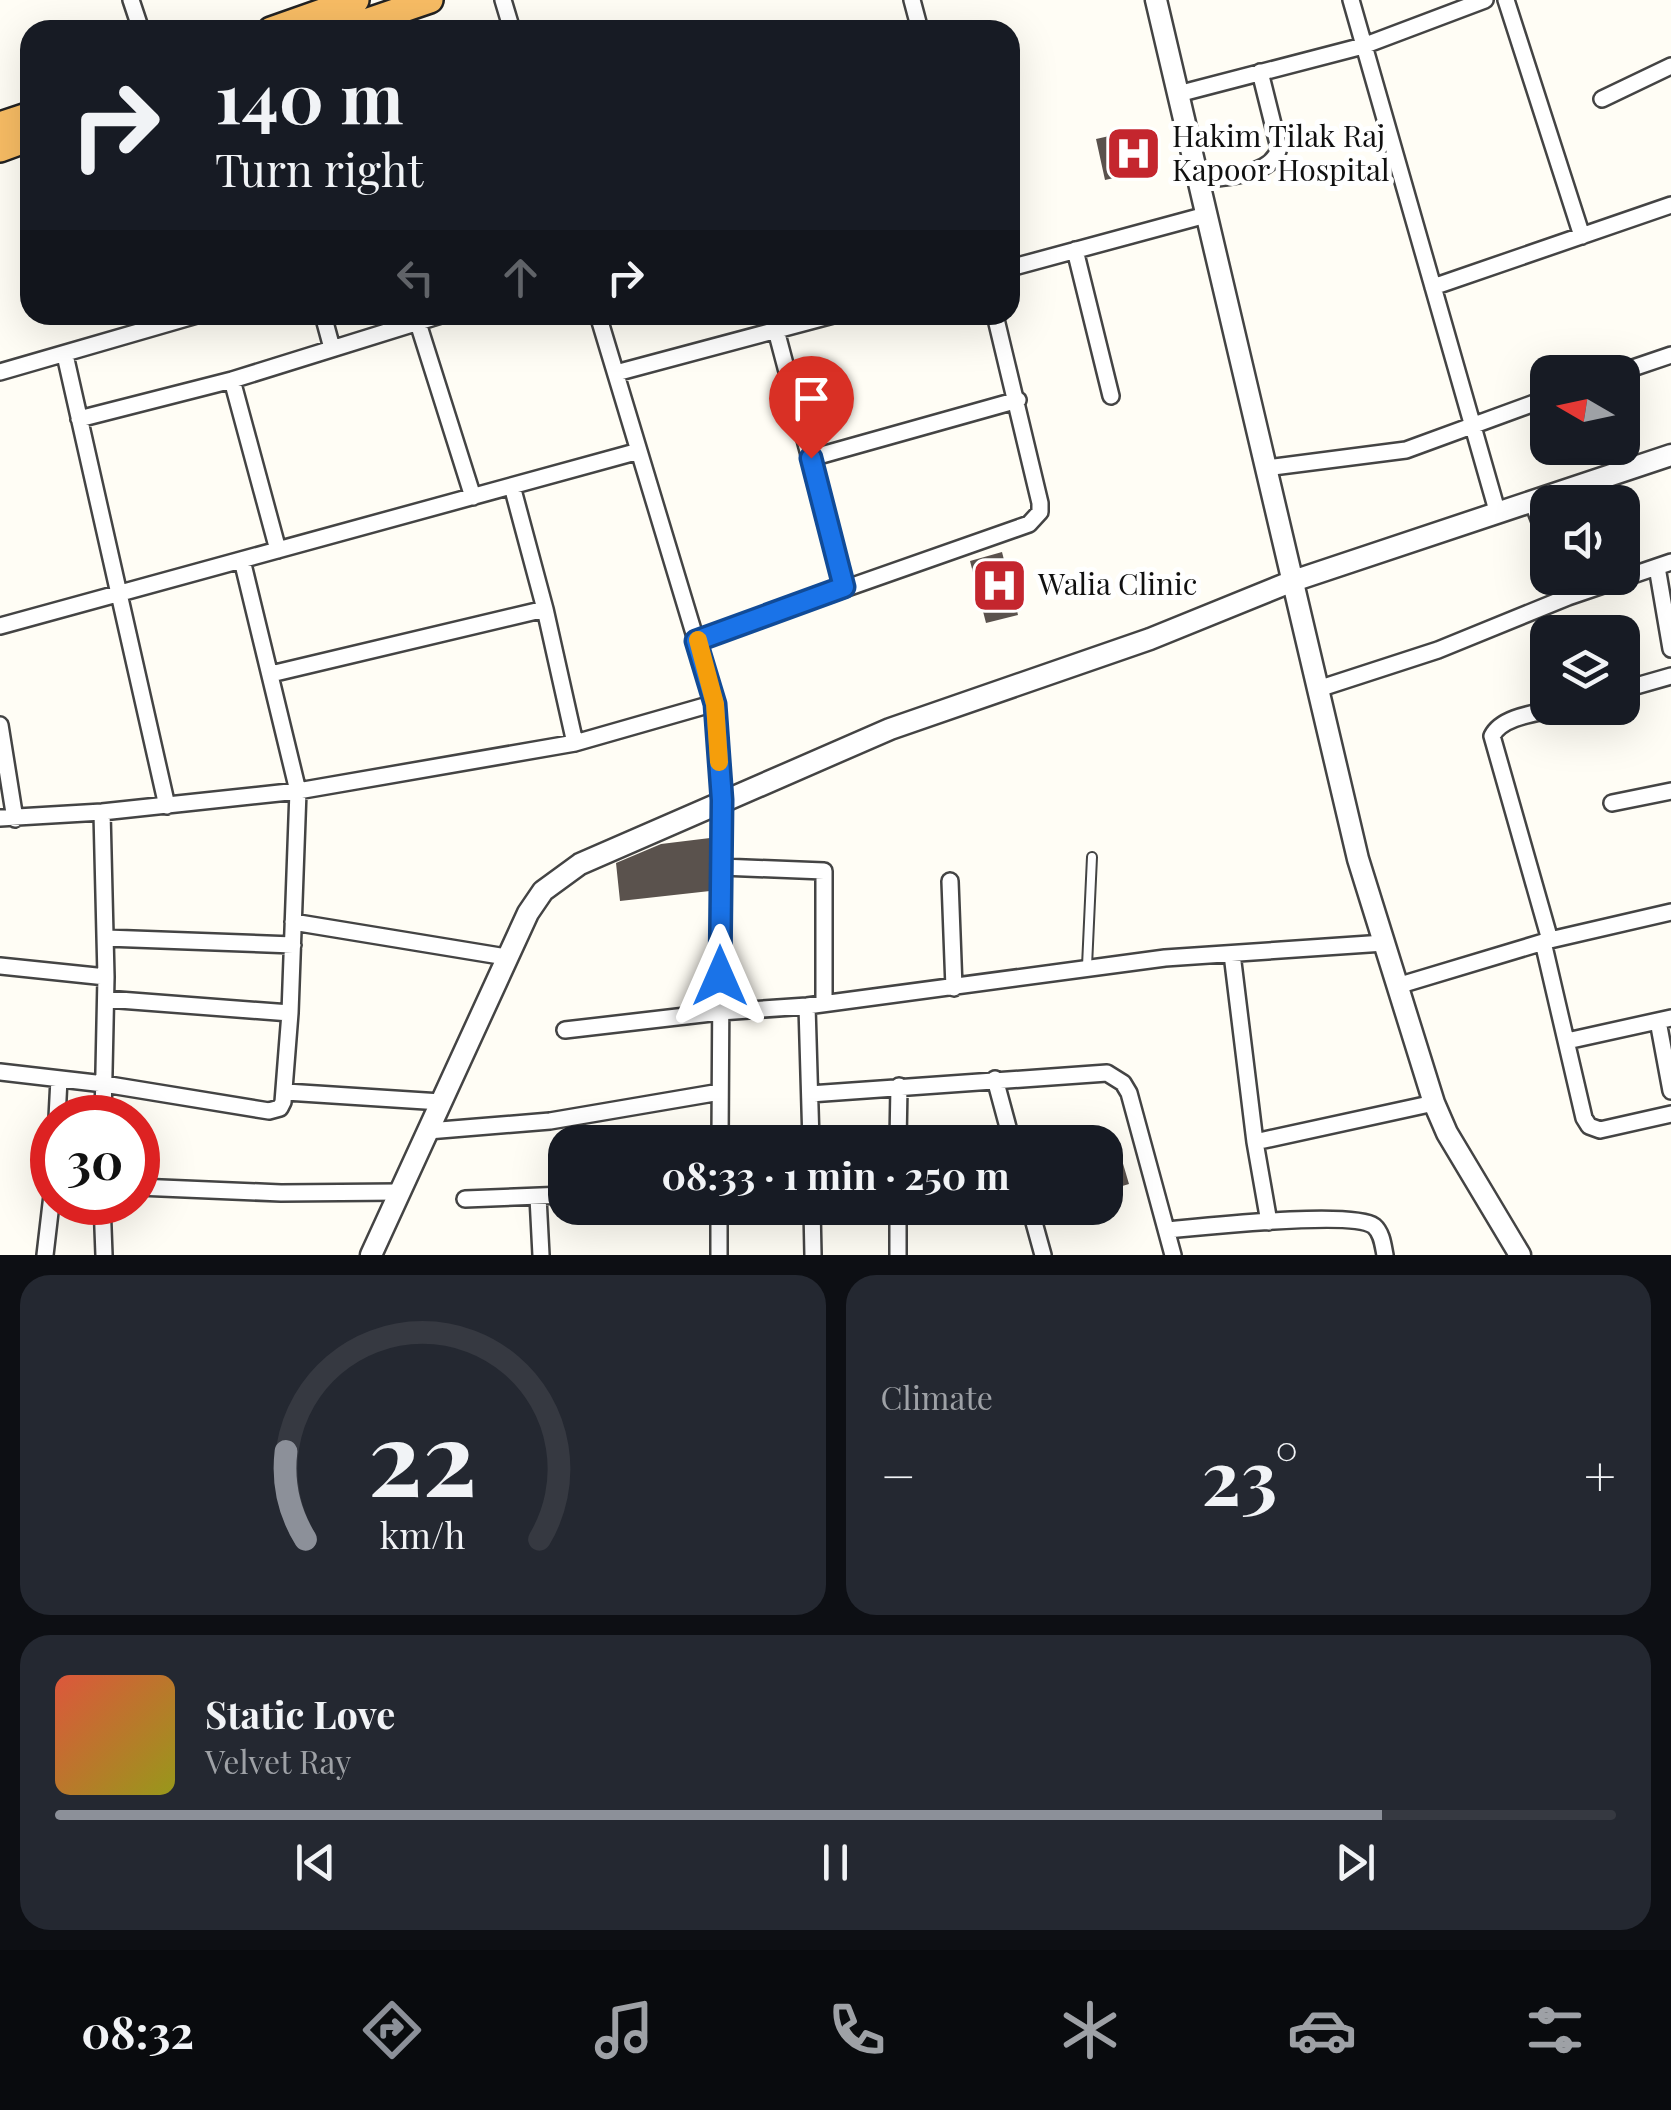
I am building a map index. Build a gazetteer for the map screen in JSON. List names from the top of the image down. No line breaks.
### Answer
{"places":{"hospital":["Hakim Tilak Raj Kapoor Hospital","Walia Clinic"]},"north":"left","page":{"turn":["140 m","Turn right"],"limit":"30","trip":"08:33 · 1 min · 250 m","tile":"Climate","heat":["−","23°","+"],"song":["Static Love","Velvet Ray"],"tabs":"08:32","gauge":["22","km/h"]}}
